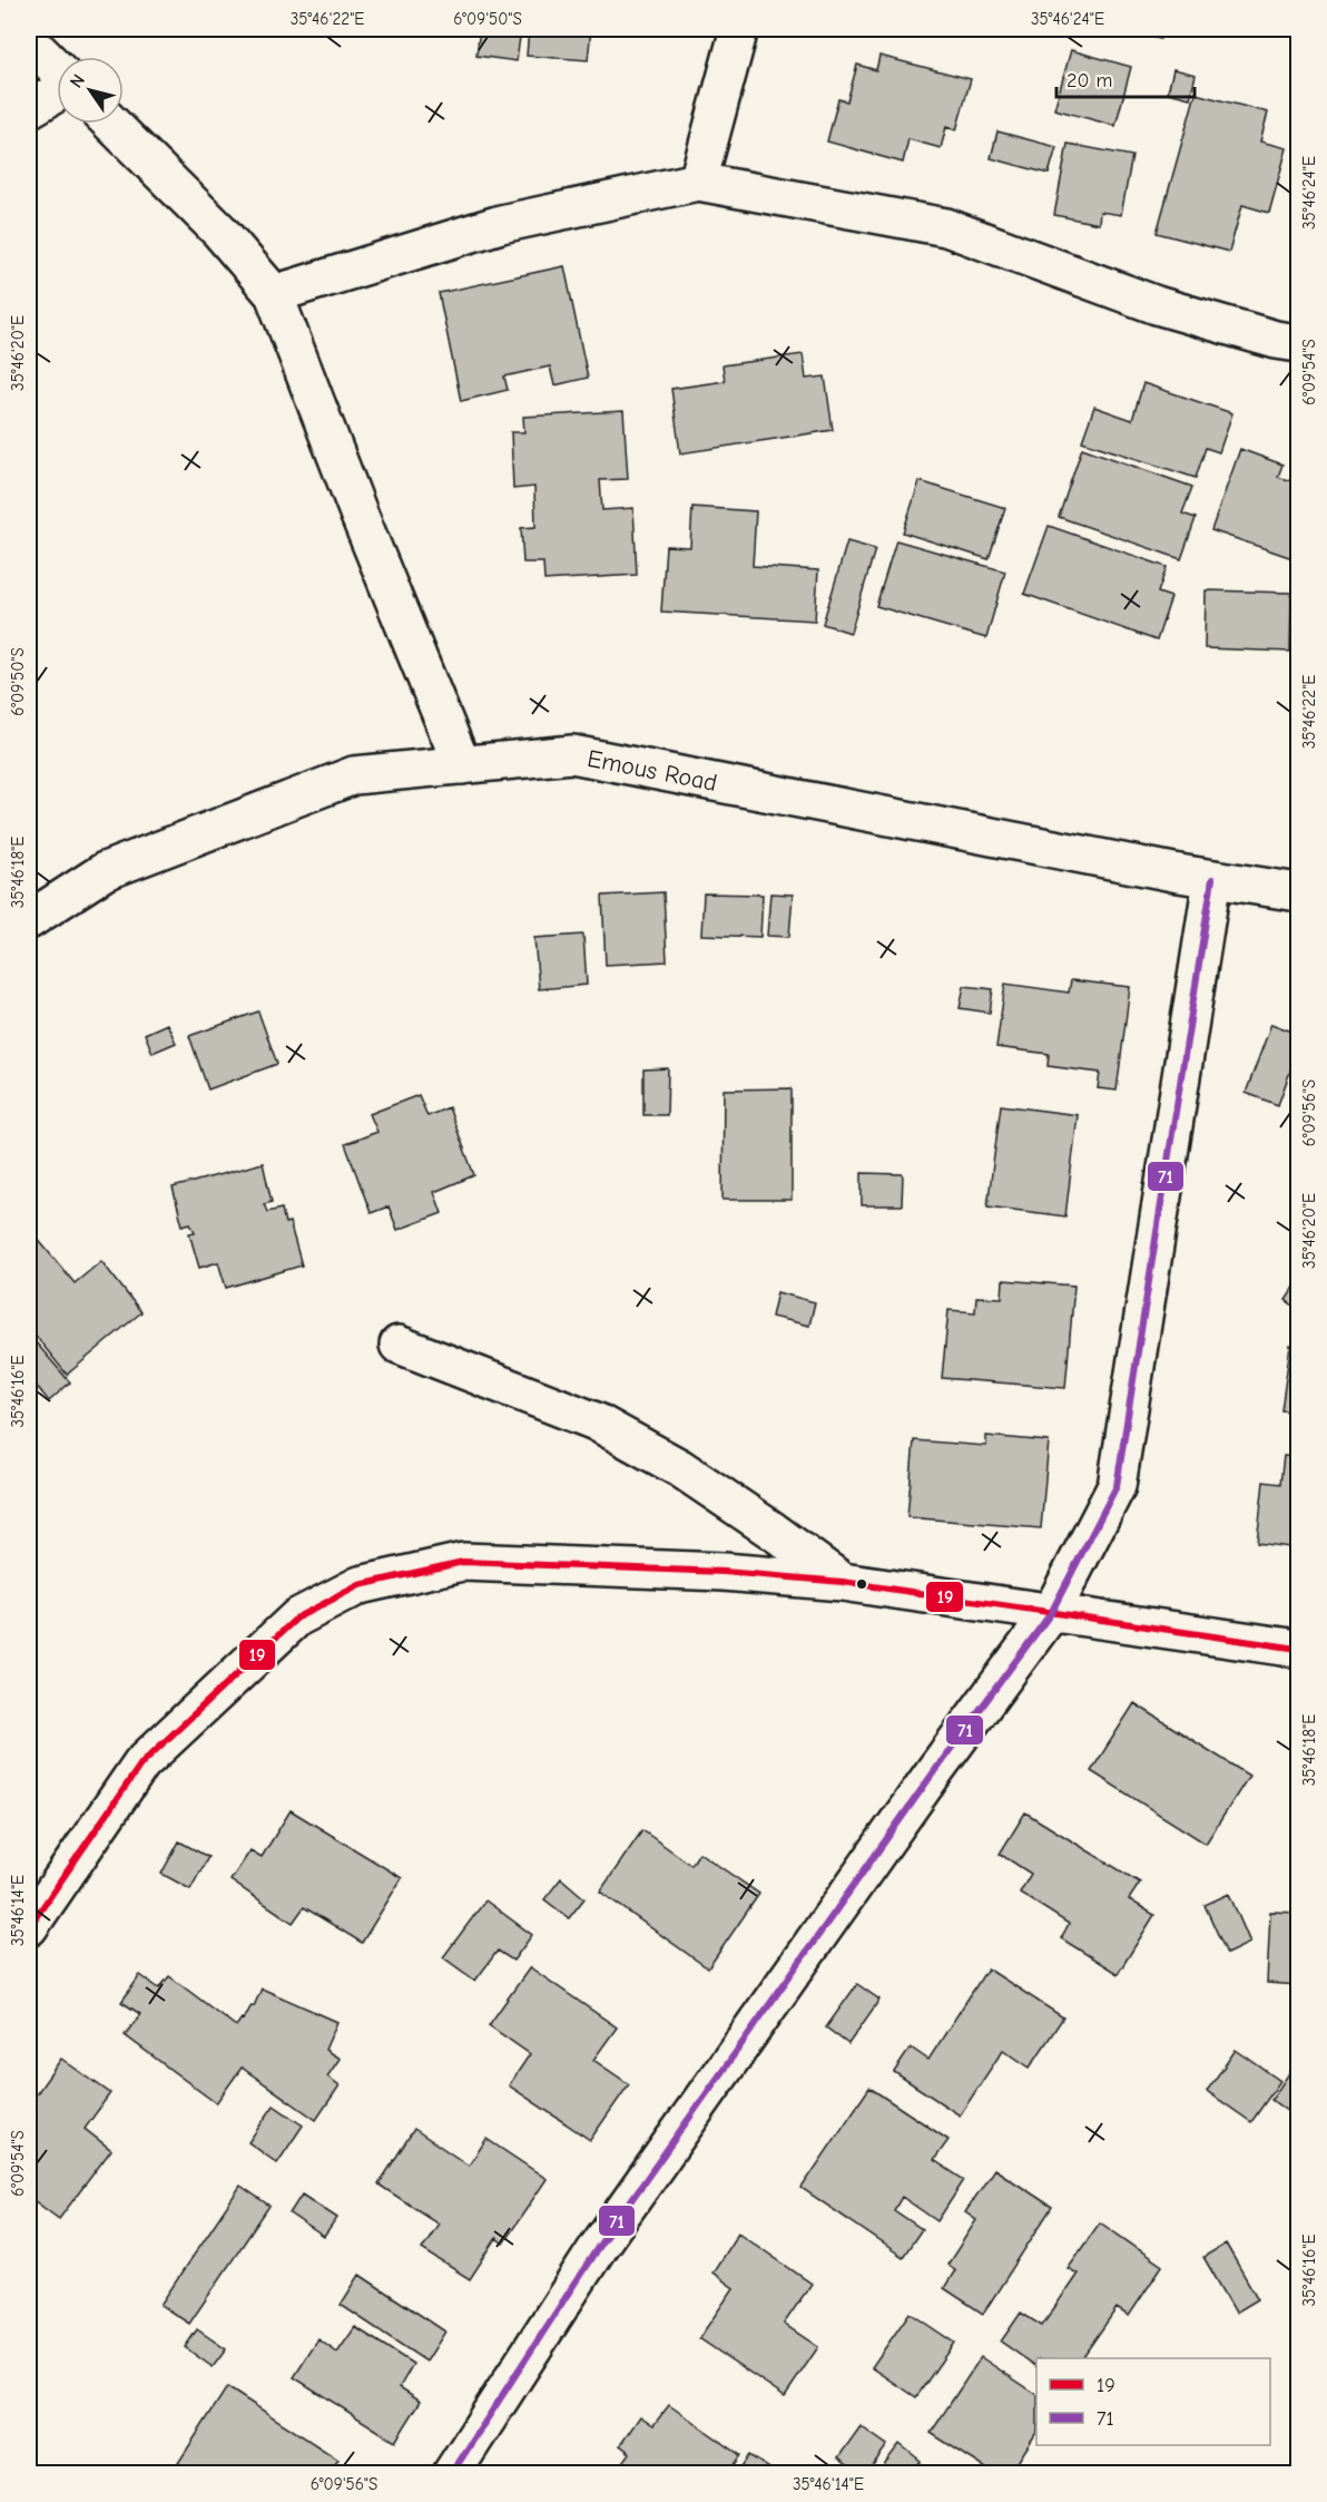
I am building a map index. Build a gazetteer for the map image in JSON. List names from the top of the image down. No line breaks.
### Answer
{"streets":{"street":["Emous Road"]},"lines":["transit line 71","transit line 19"],"legend":["19","71"],"scale_bar":"20 m","north":"top left","coordinates":["35°46'22\"E","6°09'50\"S","35°46'24\"E","35°46'20\"E","6°09'54\"S","35°46'18\"E","6°09'56\"S","35°46'16\"E","35°46'14\"E"]}
